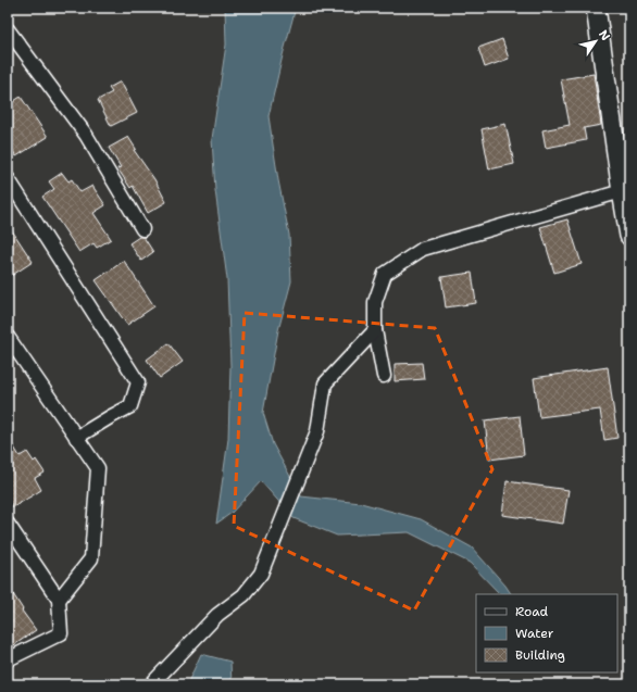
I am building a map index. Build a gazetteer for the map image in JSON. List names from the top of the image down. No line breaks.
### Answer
{"legend":["Road","Water","Building"],"north":"top right"}
